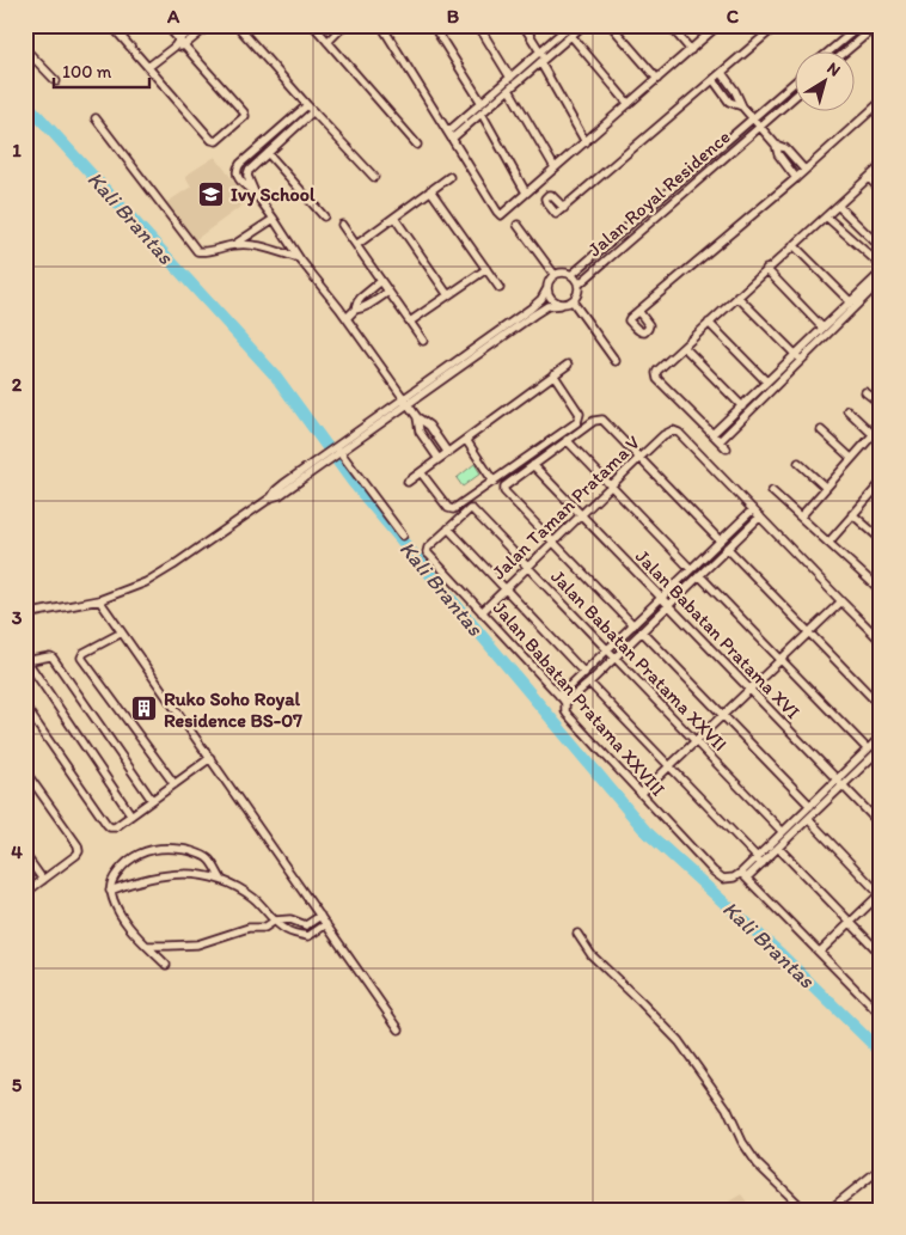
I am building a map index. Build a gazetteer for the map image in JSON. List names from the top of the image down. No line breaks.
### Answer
{"streets":{"street":["Jalan Royal Residence","Jalan Taman Pratama V","Jalan Babatan Pratama XVI","Jalan Babatan Pratama XXVII","Jalan Babatan Pratama XXVIII"]},"crossings":[["Jalan Taman Pratama V","Jalan Babatan Pratama XVI"],["Jalan Taman Pratama V","Jalan Babatan Pratama XXVII"],["Jalan Taman Pratama V","Jalan Babatan Pratama XXVIII"],["Jalan Babatan Pratama XXVII","Jalan Babatan Pratama XXVIII"]],"water":["Kali Brantas"],"places":{"school or university":["Ivy School"],"building":["Ruko Soho Royal Residence BS-07"]},"scale_bar":"100 m","north":"top right","grid":{"columns":["A","B","C"],"rows":["1","2","3","4","5"]}}
